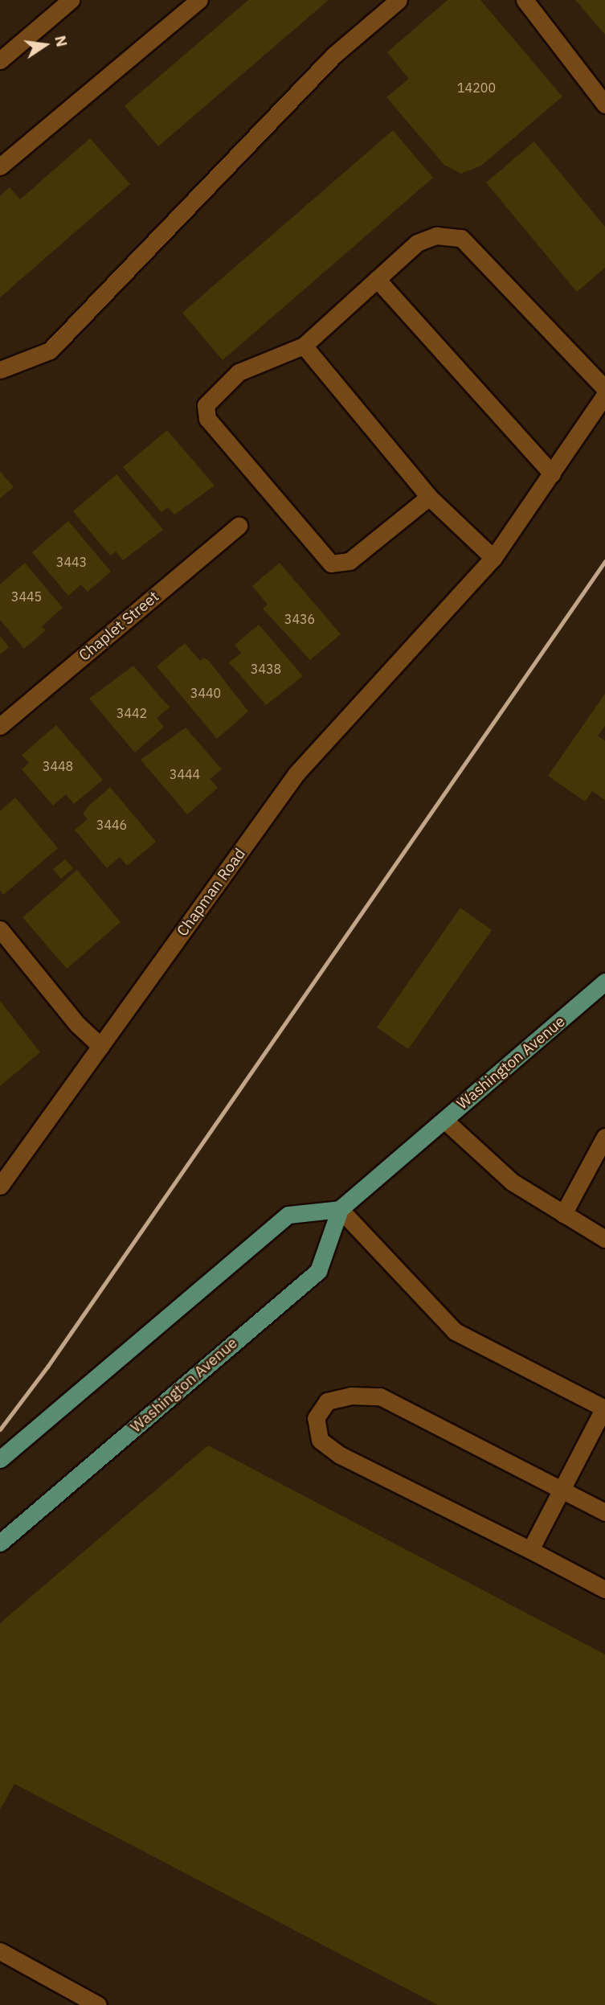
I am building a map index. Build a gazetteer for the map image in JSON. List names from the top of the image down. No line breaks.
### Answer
{"streets":{"main road":["Washington Avenue"],"street":["Chaplet Street","Chapman Road"]},"house_numbers":["14200","3443","3445","3436","3438","3440","3442","3448","3444","3446"],"north":"right"}
